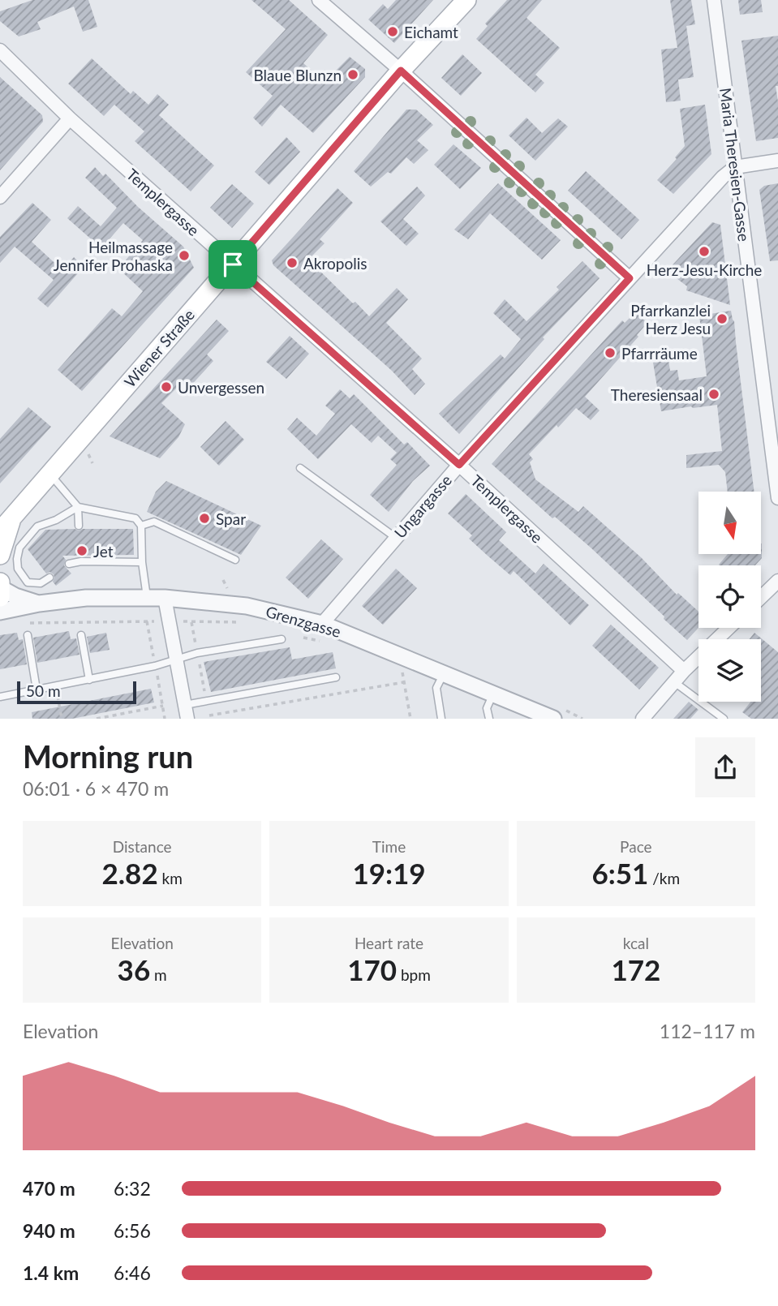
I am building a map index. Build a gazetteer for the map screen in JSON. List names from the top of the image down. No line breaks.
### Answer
{"streets":{"main road":["Wiener Straße"],"street":["Maria Theresien-Gasse","Templergasse","Ungargasse","Grenzgasse"]},"crossings":[["Maria Theresien-Gasse","Ungargasse"],["Templergasse","Wiener Straße"],["Templergasse","Ungargasse"],["Ungargasse","Grenzgasse"]],"places":["Eichamt","Blaue Blunzn","Herz-Jesu-Kirche","Heilmassage Jennifer Prohaska","Akropolis","Pfarrkanzlei Herz Jesu","Pfarrräume","Unvergessen","Theresiensaal","Spar","Jet"],"scale_bar":"50 m","north":"bottom","page":{"scale":"50 m","heading":["Morning run","06:01 · 6 × 470 m"],"stats":[["Distance","2.82 km"],["Time","19:19"],["Pace","6:51 /km"],["Elevation","36 m"],["Heart rate","170 bpm"],["kcal","172"]],"chart":["Elevation","112–117 m"],"list":[{"name":"470 m","note":"6:32"},{"name":"940 m","note":"6:56"},{"name":"1.4 km","note":"6:46"}]}}
